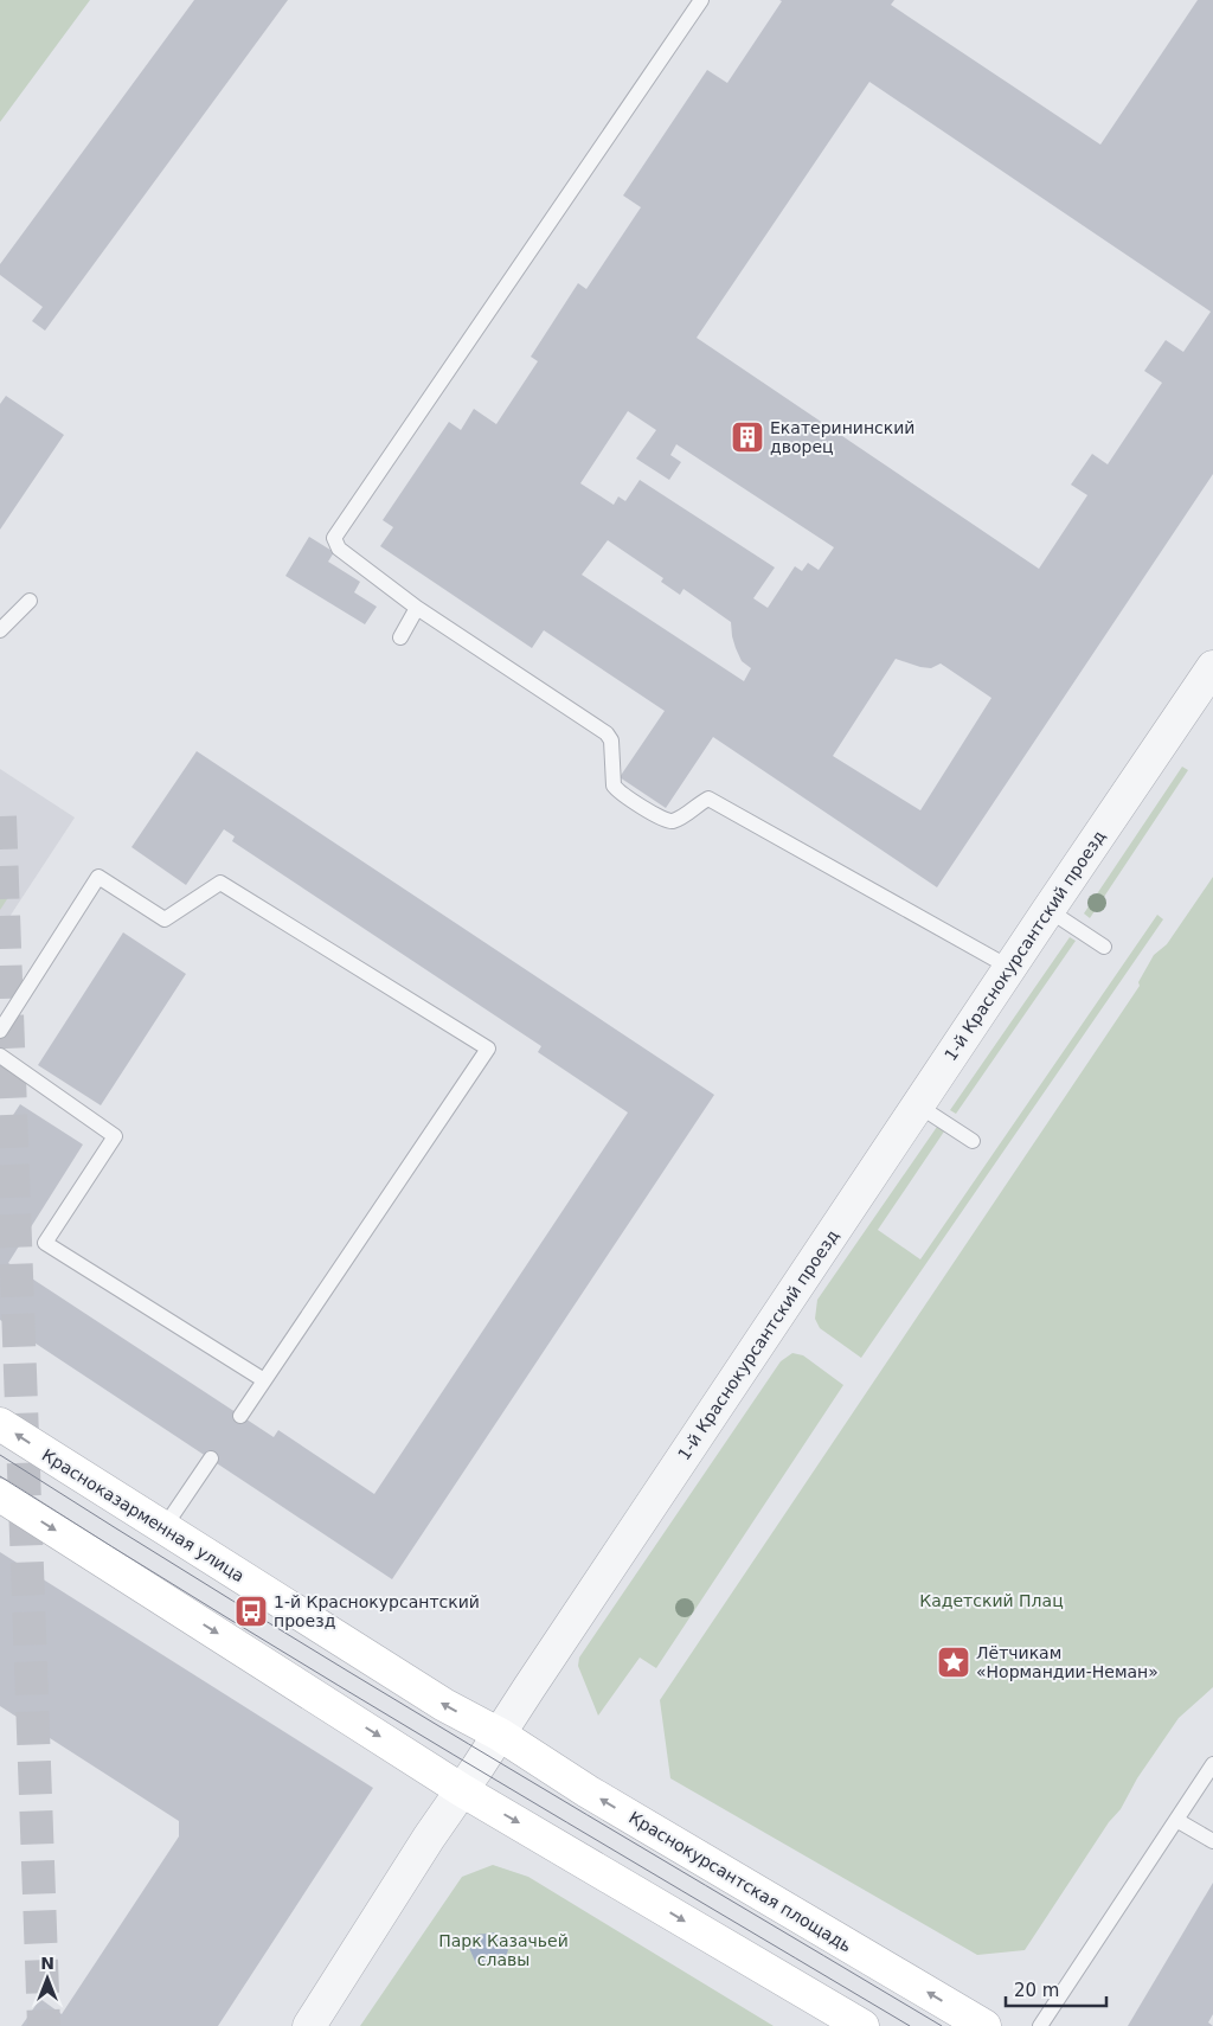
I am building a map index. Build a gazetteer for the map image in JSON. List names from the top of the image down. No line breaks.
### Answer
{"streets":{"main road":["Красноказарменная улица","Краснокурсантская площадь"],"street":["1-й Краснокурсантский проезд"]},"crossings":[["1-й Краснокурсантский проезд","Красноказарменная улица"],["1-й Краснокурсантский проезд","Краснокурсантская площадь"],["Красноказарменная улица","Краснокурсантская площадь"]],"parks":["Кадетский Плац","Парк Казачьей славы"],"places":{"building":["Екатерининский дворец"],"bus stop":["1-й Краснокурсантский проезд"],"place":["Лётчикам «Нормандии-Неман»"]},"scale_bar":"20 m","north":"top"}
